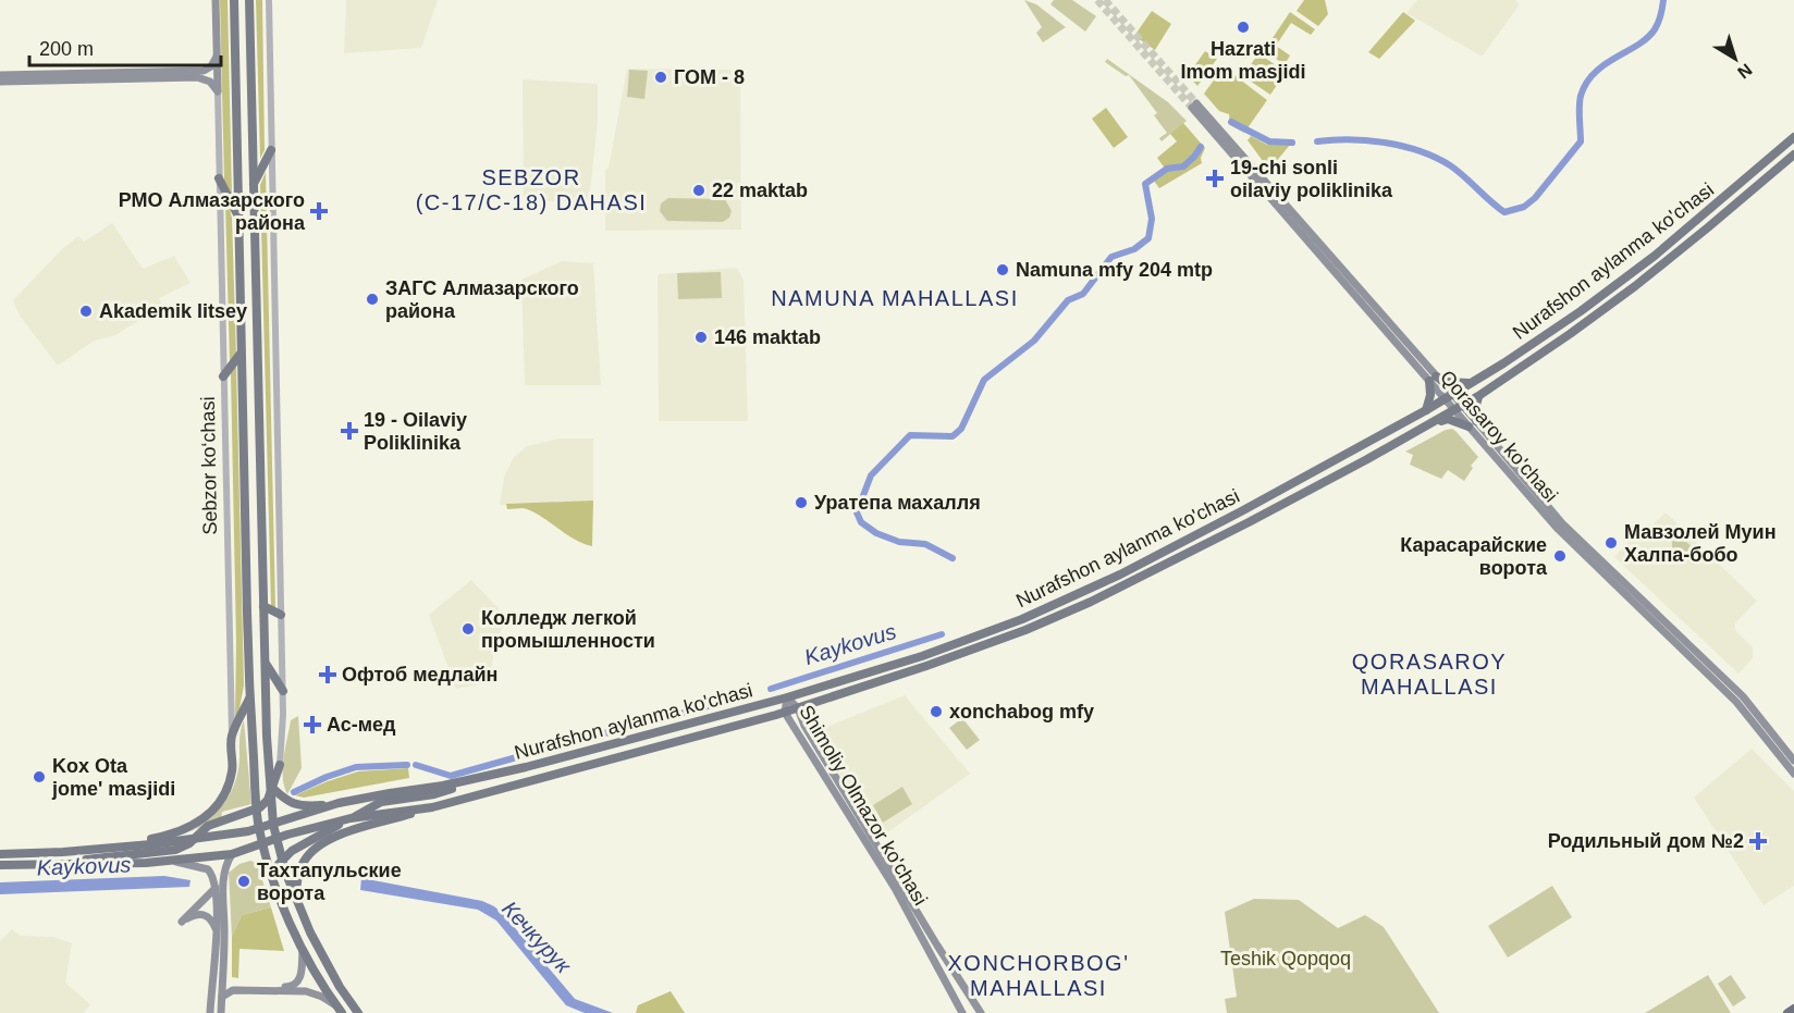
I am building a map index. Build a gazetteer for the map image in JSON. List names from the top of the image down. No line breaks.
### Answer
{"streets":{"main road":["Nurafshon aylanma ko'chasi","Qorasaroy ko'chasi","Sebzor ko‘chasi","Shimoliy Olmazor ko'chasi"]},"crossings":[["Nurafshon aylanma ko'chasi","Qorasaroy ko'chasi"],["Nurafshon aylanma ko'chasi","Sebzor ko‘chasi"],["Nurafshon aylanma ko'chasi","Shimoliy Olmazor ko'chasi"]],"districts":["SEBZOR (C-17/C-18) DAHASI","NAMUNA MAHALLASI","QORASAROY MAHALLASI","XONCHORBOG' MAHALLASI"],"water":["Kaykovus","Кечкурук"],"parks":["Teshik Qopqoq"],"places":{"other":["Hazrati Imom masjidi","ГОМ - 8","22 maktab","Namuna mfy 204 mtp","ЗАГС Алмазарского района","Akademik litsey","146 maktab","Уратепа махалля","Мавзолей Муин Халпа-бобо","Карасарайские ворота","Колледж легкой промышленности","xonchabog mfy","Kox Ota jome' masjidi","Тахтапульские ворота"],"health":["19-chi sonli oilaviy poliklinika","РМО Алмазарского района","19 - Oilaviy Poliklinika","Офтоб медлайн","Ас-мед","Родильный дом №2"]},"scale_bar":"200 m","north":"bottom right"}
